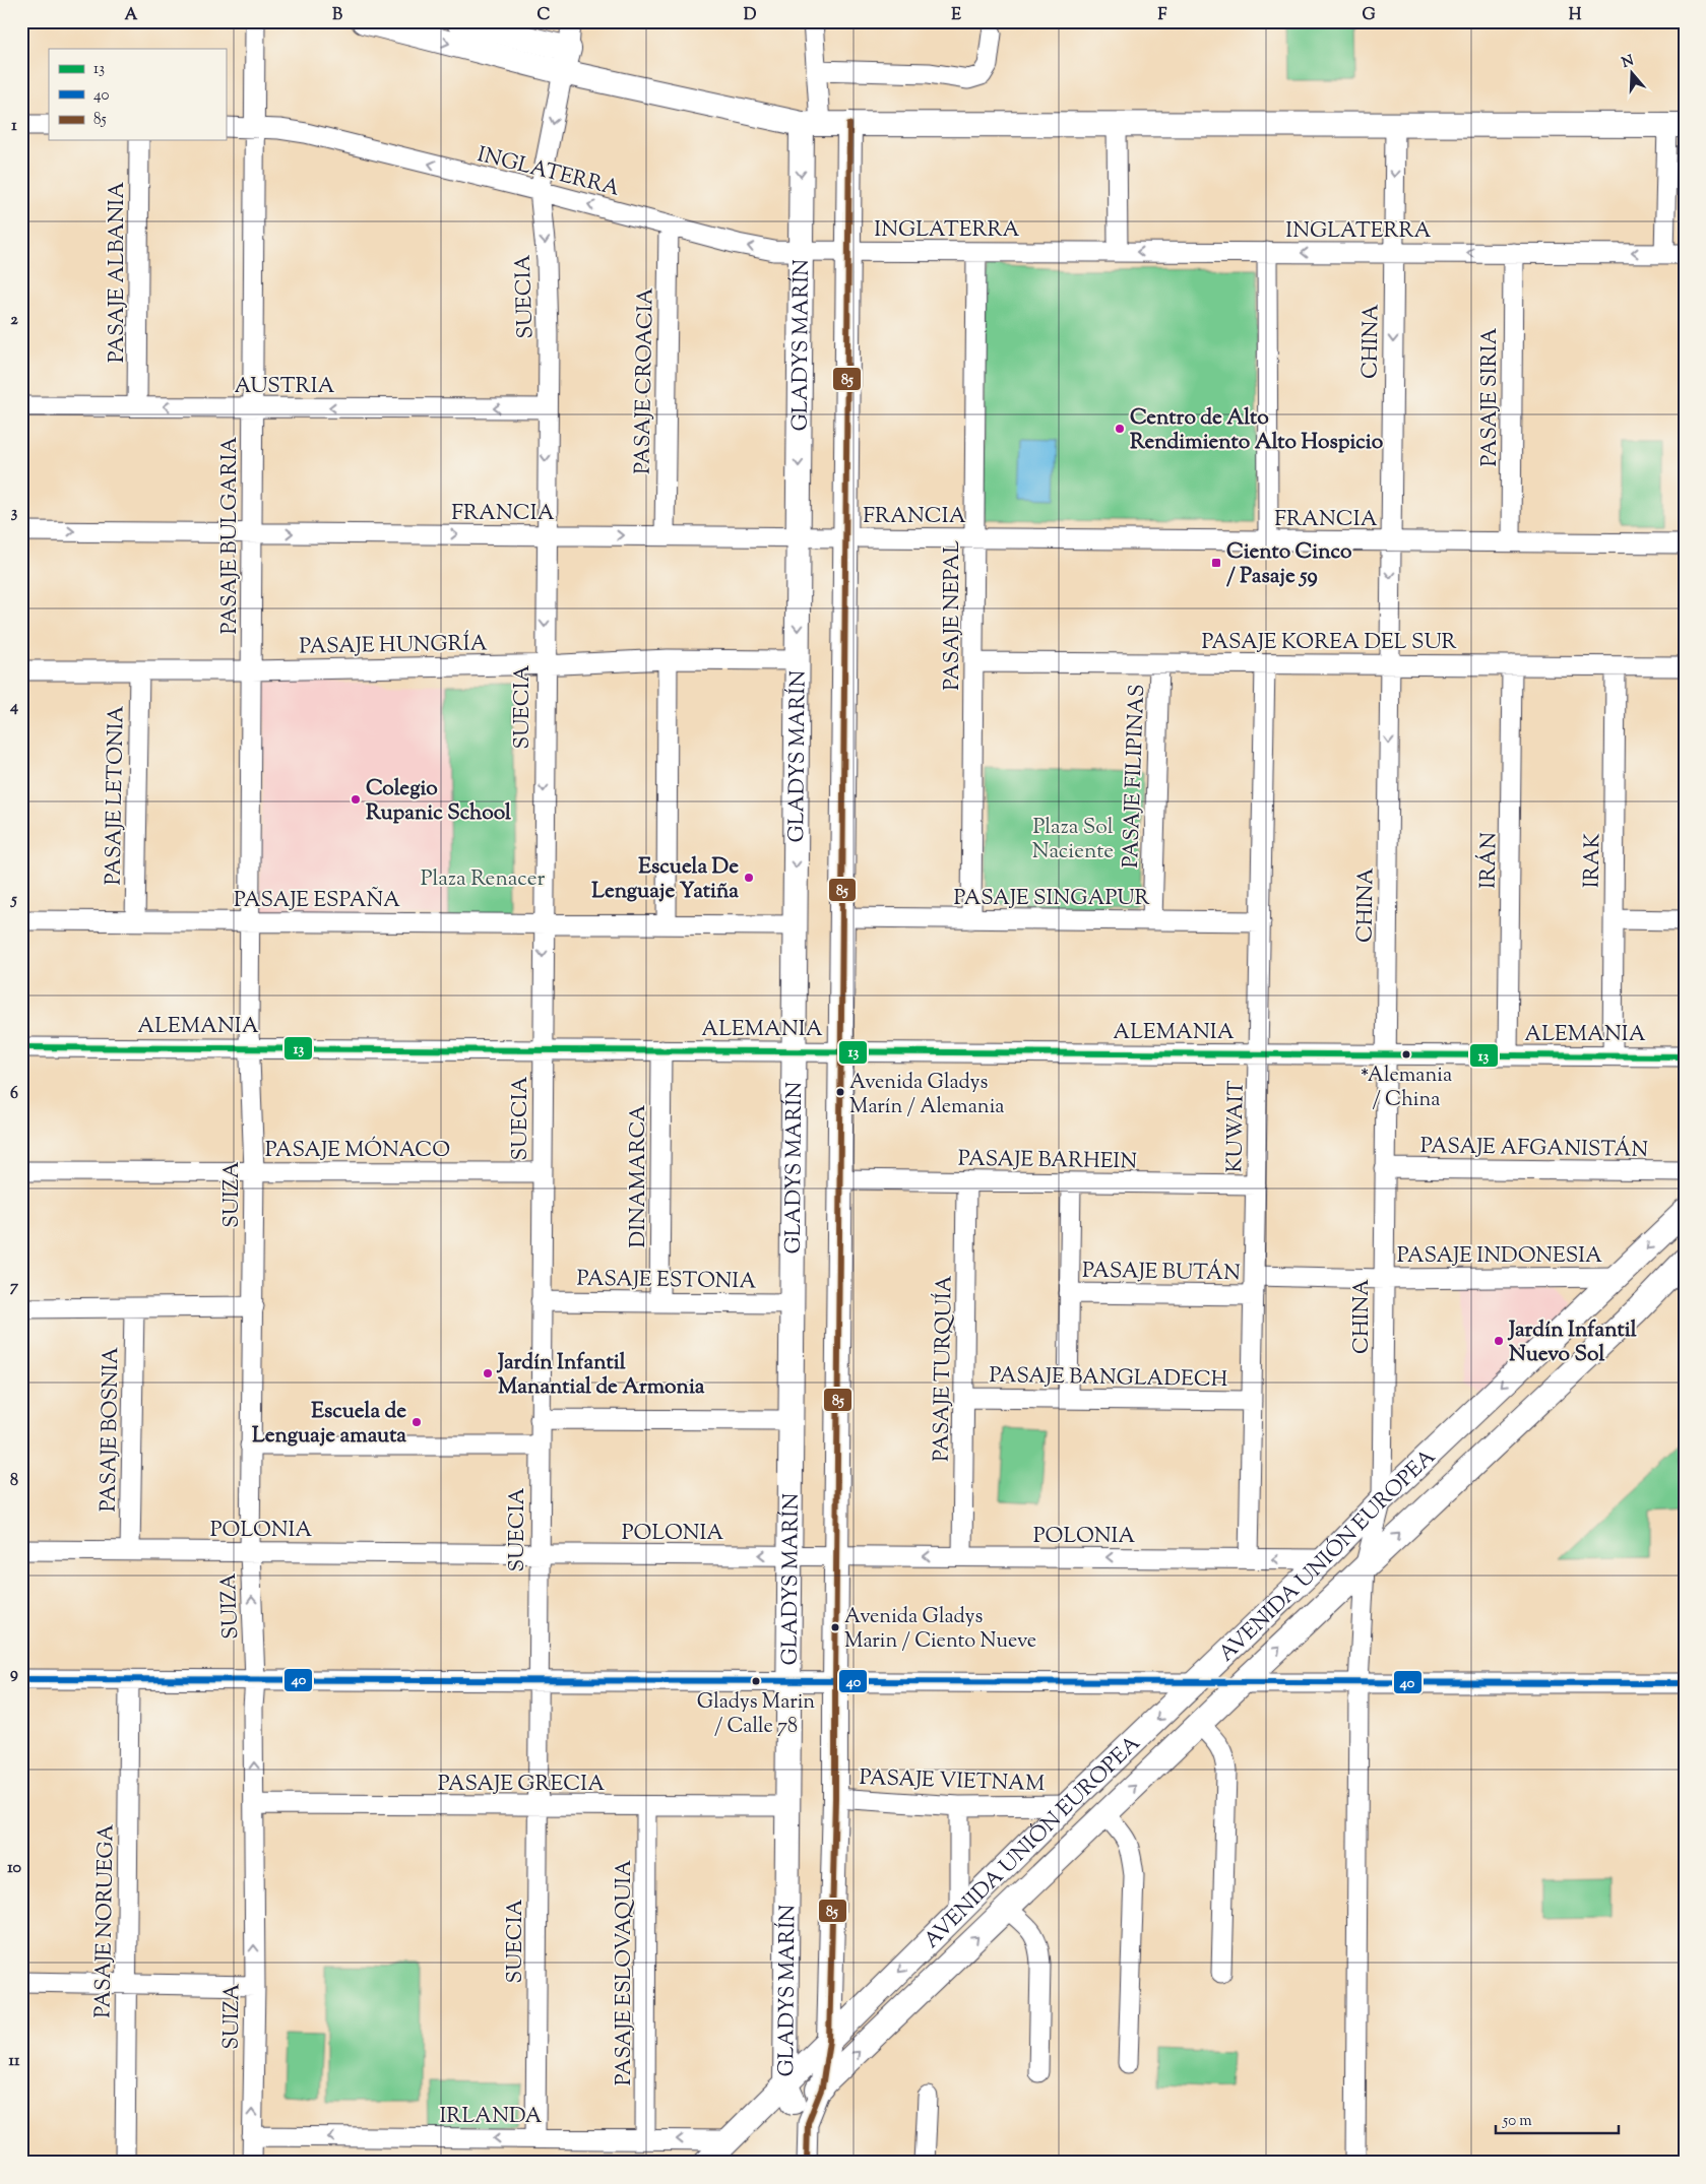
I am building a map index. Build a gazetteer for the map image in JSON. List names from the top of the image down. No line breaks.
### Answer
{"streets":{"street":["INGLATERRA","PASAJE ALBANIA","SUECIA","CHINA","GLADYS MARÍN","PASAJE CROACIA","AUSTRIA","PASAJE SIRIA","FRANCIA","PASAJE BULGARIA","PASAJE NEPAL","PASAJE KOREA DEL SUR","PASAJE HUNGRÍA","PASAJE FILIPINAS","PASAJE LETONIA","IRÁN","IRAK","PASAJE SINGAPUR","PASAJE ESPAÑA","ALEMANIA","KUWAIT","PASAJE AFGANISTÁN","PASAJE MÓNACO","PASAJE BARHEIN","DINAMARCA","SUIZA","PASAJE INDONESIA","PASAJE BUTÁN","PASAJE ESTONIA","PASAJE TURQUÍA","PASAJE BANGLADECH","PASAJE BOSNIA","POLONIA","AVENIDA UNIÓN EUROPEA","PASAJE VIETNAM","PASAJE GRECIA","PASAJE NORUEGA","PASAJE ESLOVAQUIA","IRLANDA"]},"crossings":[["INGLATERRA","SUECIA"],["INGLATERRA","CHINA"],["INGLATERRA","GLADYS MARÍN"],["INGLATERRA","PASAJE CROACIA"],["INGLATERRA","PASAJE SIRIA"],["INGLATERRA","PASAJE BULGARIA"],["INGLATERRA","PASAJE NEPAL"],["PASAJE ALBANIA","AUSTRIA"],["SUECIA","AUSTRIA"],["SUECIA","FRANCIA"],["SUECIA","PASAJE HUNGRÍA"],["SUECIA","PASAJE ESPAÑA"],["SUECIA","ALEMANIA"],["SUECIA","PASAJE MÓNACO"],["SUECIA","PASAJE ESTONIA"],["SUECIA","POLONIA"],["SUECIA","PASAJE GRECIA"],["SUECIA","IRLANDA"],["CHINA","FRANCIA"],["CHINA","PASAJE KOREA DEL SUR"],["CHINA","ALEMANIA"],["CHINA","PASAJE AFGANISTÁN"],["CHINA","PASAJE INDONESIA"],["CHINA","AVENIDA UNIÓN EUROPEA"],["GLADYS MARÍN","FRANCIA"],["GLADYS MARÍN","PASAJE HUNGRÍA"],["GLADYS MARÍN","PASAJE SINGAPUR"],["GLADYS MARÍN","PASAJE ESPAÑA"],["GLADYS MARÍN","ALEMANIA"],["GLADYS MARÍN","PASAJE BARHEIN"],["GLADYS MARÍN","PASAJE ESTONIA"],["GLADYS MARÍN","POLONIA"],["GLADYS MARÍN","AVENIDA UNIÓN EUROPEA"],["GLADYS MARÍN","PASAJE VIETNAM"],["GLADYS MARÍN","PASAJE GRECIA"],["PASAJE CROACIA","FRANCIA"],["AUSTRIA","PASAJE BULGARIA"],["PASAJE SIRIA","FRANCIA"],["FRANCIA","PASAJE BULGARIA"],["FRANCIA","PASAJE NEPAL"],["PASAJE BULGARIA","PASAJE HUNGRÍA"],["PASAJE BULGARIA","PASAJE ESPAÑA"],["PASAJE BULGARIA","ALEMANIA"],["PASAJE BULGARIA","SUIZA"],["PASAJE NEPAL","PASAJE KOREA DEL SUR"],["PASAJE NEPAL","PASAJE SINGAPUR"],["PASAJE KOREA DEL SUR","PASAJE FILIPINAS"],["PASAJE KOREA DEL SUR","IRÁN"],["PASAJE KOREA DEL SUR","IRAK"],["PASAJE KOREA DEL SUR","KUWAIT"],["PASAJE HUNGRÍA","PASAJE LETONIA"],["PASAJE FILIPINAS","PASAJE SINGAPUR"],["PASAJE LETONIA","PASAJE ESPAÑA"],["IRÁN","ALEMANIA"],["IRAK","ALEMANIA"],["PASAJE SINGAPUR","KUWAIT"],["ALEMANIA","KUWAIT"],["ALEMANIA","DINAMARCA"],["ALEMANIA","SUIZA"],["KUWAIT","PASAJE BARHEIN"],["KUWAIT","PASAJE INDONESIA"],["KUWAIT","PASAJE BUTÁN"],["KUWAIT","PASAJE BANGLADECH"],["KUWAIT","POLONIA"],["PASAJE MÓNACO","SUIZA"],["PASAJE BARHEIN","PASAJE TURQUÍA"],["DINAMARCA","PASAJE ESTONIA"],["SUIZA","POLONIA"],["SUIZA","PASAJE GRECIA"],["SUIZA","IRLANDA"],["PASAJE INDONESIA","AVENIDA UNIÓN EUROPEA"],["PASAJE TURQUÍA","PASAJE BANGLADECH"],["PASAJE TURQUÍA","POLONIA"],["PASAJE BOSNIA","POLONIA"],["POLONIA","AVENIDA UNIÓN EUROPEA"],["AVENIDA UNIÓN EUROPEA","PASAJE VIETNAM"],["AVENIDA UNIÓN EUROPEA","IRLANDA"],["PASAJE GRECIA","PASAJE ESLOVAQUIA"],["PASAJE ESLOVAQUIA","IRLANDA"]],"one_way":["SUECIA","AUSTRIA","FRANCIA","SUIZA","IRLANDA"],"parks":["Plaza Sol Naciente","Plaza Renacer"],"places":{"other":["Centro de Alto Rendimiento Alto Hospicio","Colegio Rupanic School","Escuela De Lenguaje Yatiña","*Alemania / China","Avenida Gladys Marín / Alemania","Jardín Infantil Nuevo Sol","Jardín Infantil Manantial de Armonia","Escuela de Lenguaje amauta","Avenida Gladys Marin / Ciento Nueve","Gladys Marin / Calle 78"],"transit":["Ciento Cinco / Pasaje 59"]},"lines":["transit line 85","transit line 13","transit line 40"],"legend":["13","40","85"],"scale_bar":"50 m","north":"top","grid":{"columns":["A","B","C","D","E","F","G","H"],"rows":["1","2","3","4","5","6","7","8","9","10","11"]}}
